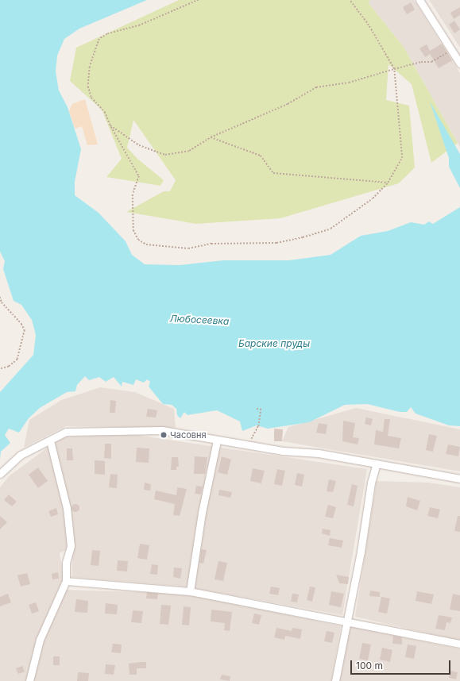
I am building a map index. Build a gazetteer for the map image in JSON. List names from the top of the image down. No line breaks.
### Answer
{"water":["Любосеевка","Барские пруды"],"places":["Часовня"],"scale_bar":"100 m"}
